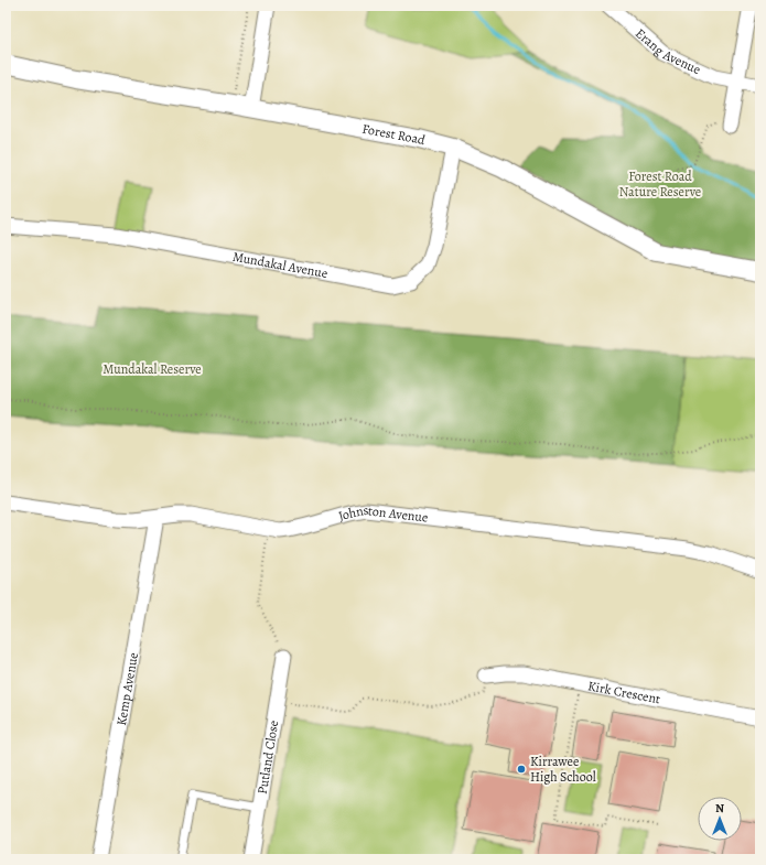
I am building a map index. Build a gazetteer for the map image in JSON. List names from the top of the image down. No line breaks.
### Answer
{"streets":{"street":["Erang Avenue","Forest Road","Mundakal Avenue","Johnston Avenue","Kemp Avenue","Kirk Crescent","Putland Close"]},"crossings":[["Forest Road","Mundakal Avenue"],["Johnston Avenue","Kemp Avenue"]],"parks":["Forest Road Nature Reserve","Mundakal Reserve"],"places":["Kirrawee High School"],"north":"top"}
